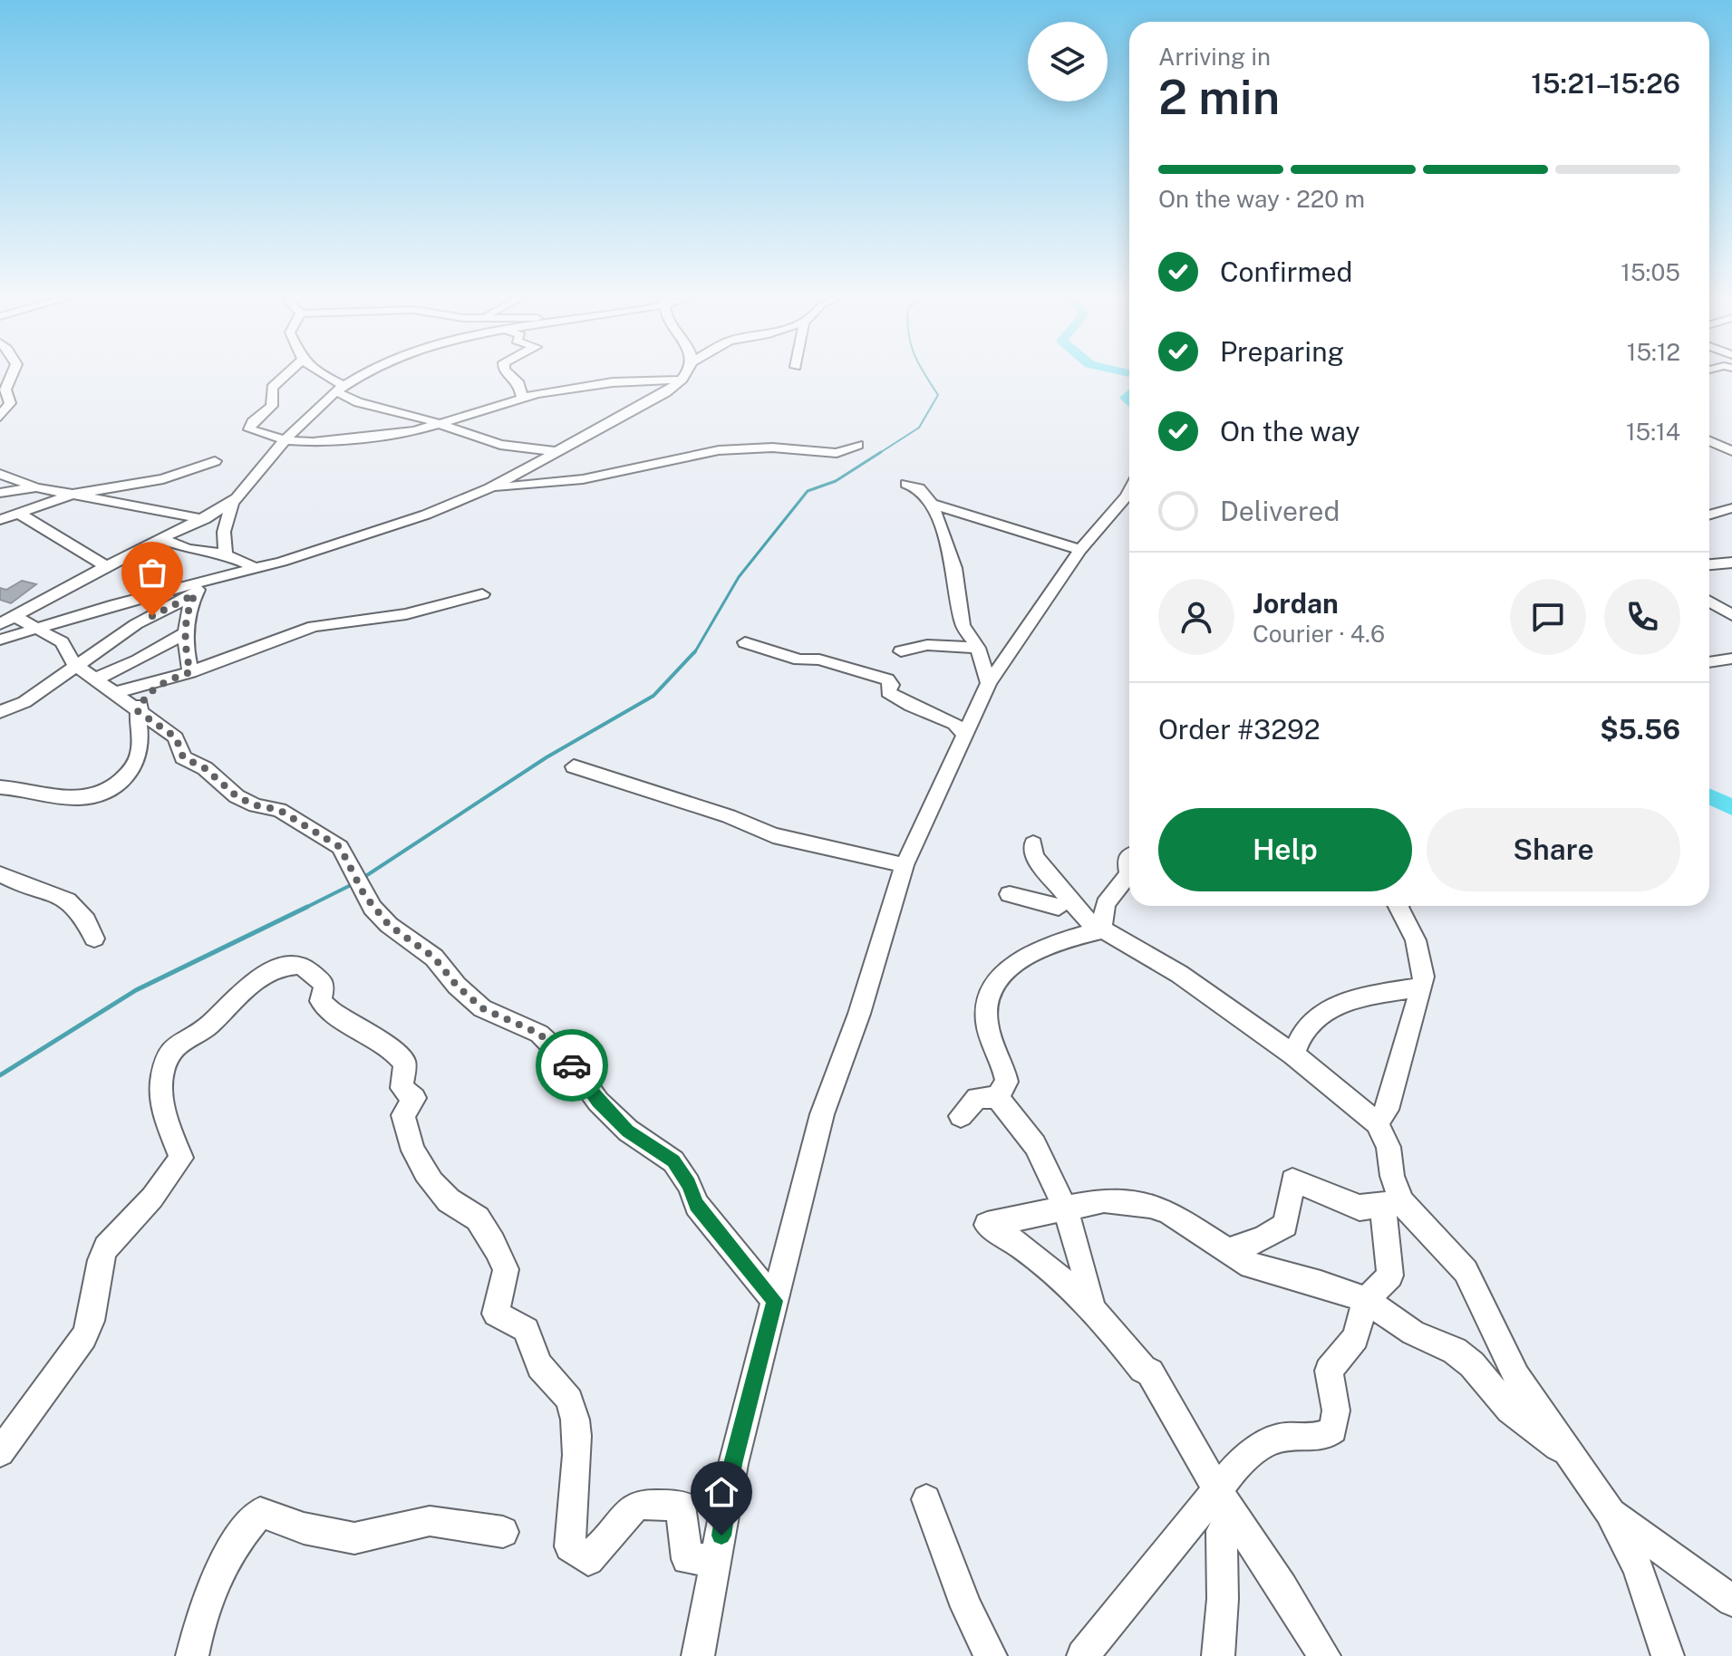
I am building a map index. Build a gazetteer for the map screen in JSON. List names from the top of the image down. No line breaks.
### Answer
{"page":{"heading":["2 min","Arriving in","15:21–15:26"],"panel":["Jordan","Courier · 4.6","Order #3292","$5.56"],"bar":"On the way · 220 m","list":[["Confirmed","15:05"],["Preparing","15:12"],["On the way","15:14"],"Delivered"],"buttons":["Help","Share"]}}
